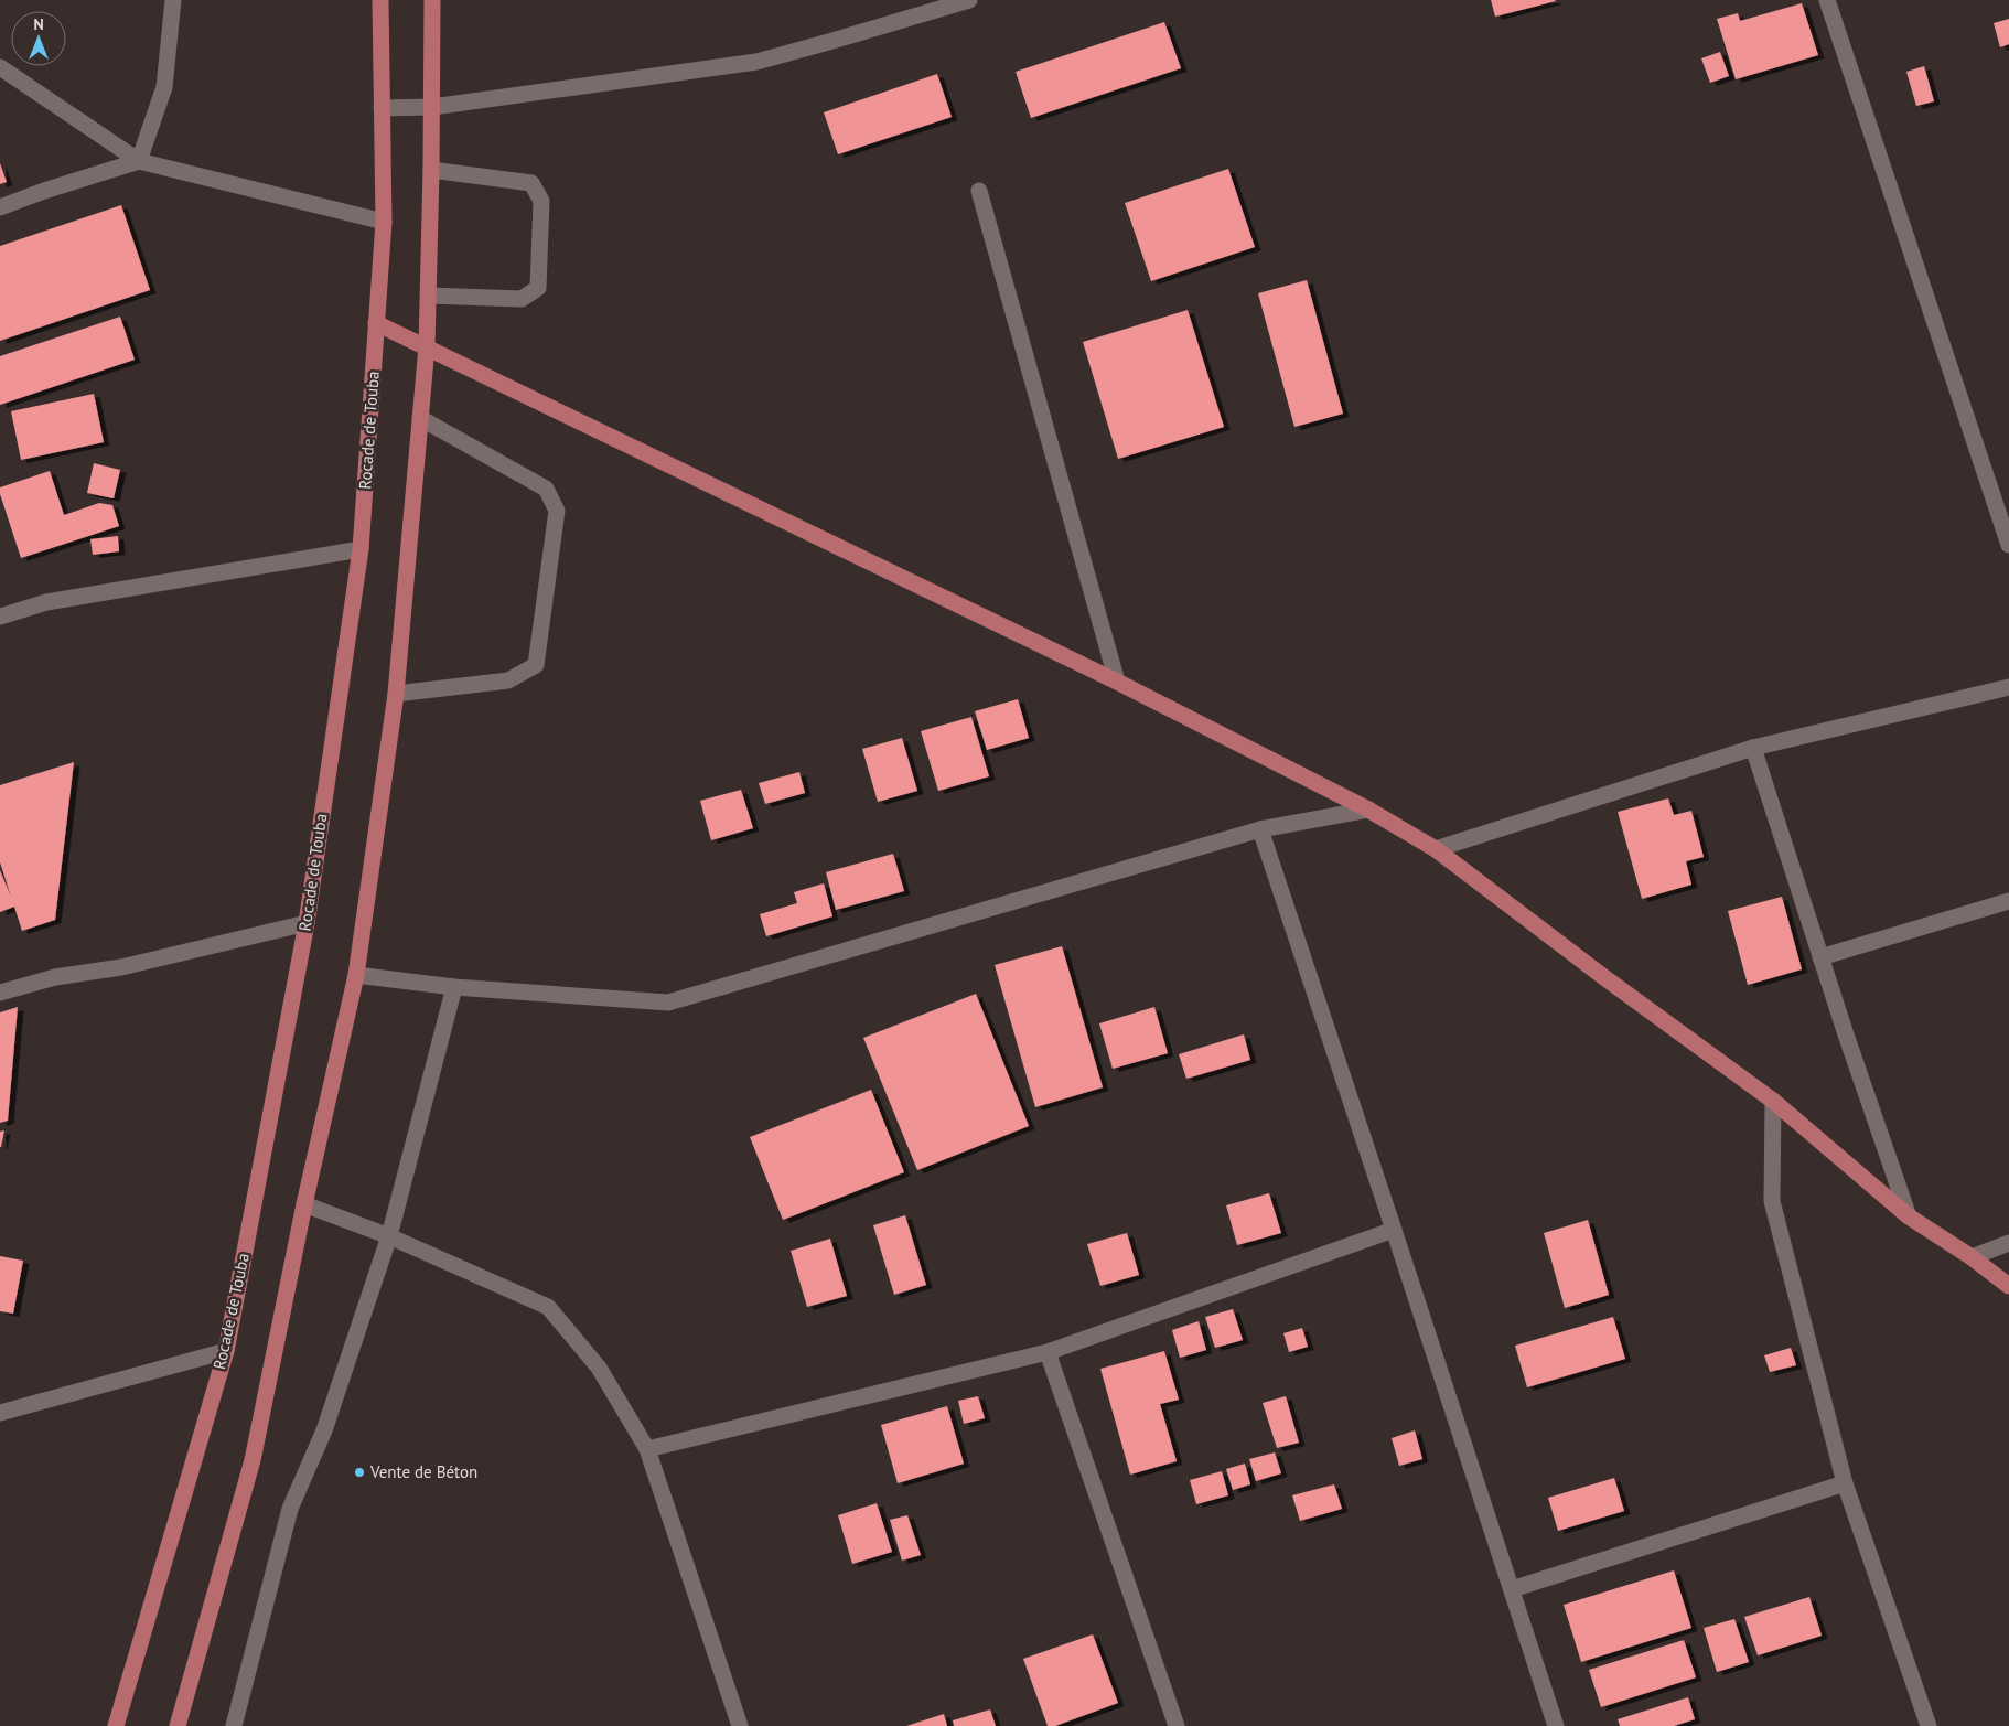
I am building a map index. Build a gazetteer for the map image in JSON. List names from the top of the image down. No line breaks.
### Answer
{"streets":{"main road":["Rocade de Touba"]},"places":["Vente de Béton"],"north":"top"}
